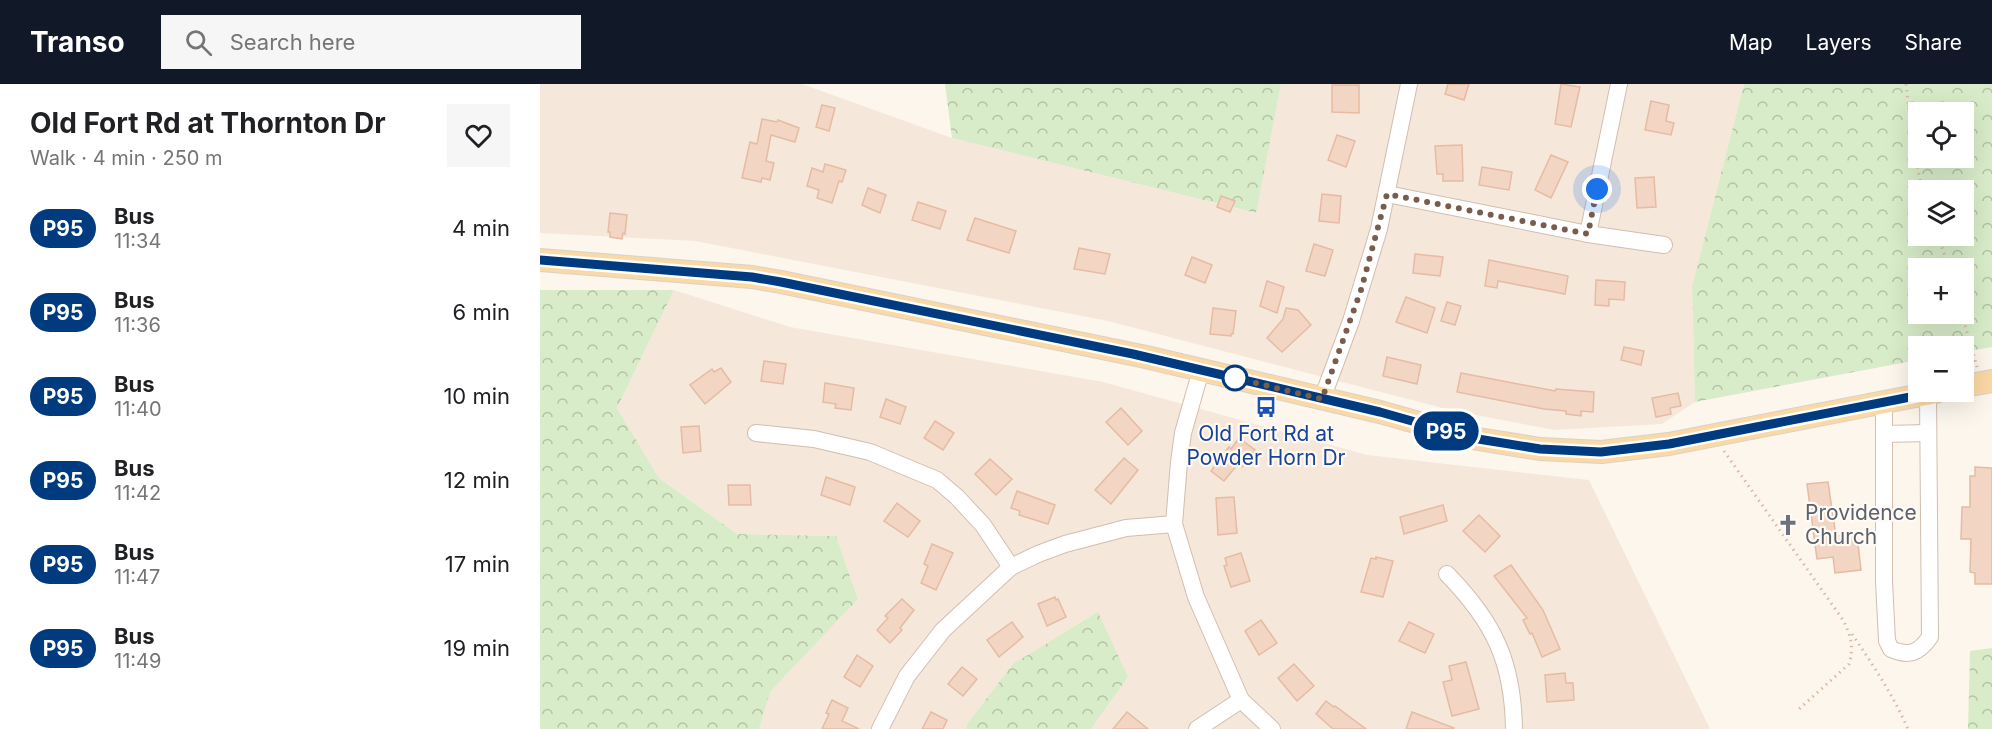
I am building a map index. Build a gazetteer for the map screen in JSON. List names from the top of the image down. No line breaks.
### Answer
{"places":{"bus stop":["Old Fort Rd at Powder Horn Dr"],"church":["Providence Church"]},"lines":["bus line P95"],"page":{"header":"Transo","search":"Search here","nav":["Map","Layers","Share"],"heading":["Old Fort Rd at Thornton Dr","Walk · 4 min · 250 m"],"on_map":"P95","map_buttons":["+","−"],"list":[{"mark":"P95","name":"Bus","note":"11:34","value":"4 min"},{"mark":"P95","name":"Bus","note":"11:36","value":"6 min"},{"mark":"P95","name":"Bus","note":"11:40","value":"10 min"},{"mark":"P95","name":"Bus","note":"11:42","value":"12 min"},{"mark":"P95","name":"Bus","note":"11:47","value":"17 min"},{"mark":"P95","name":"Bus","note":"11:49","value":"19 min"}]}}
